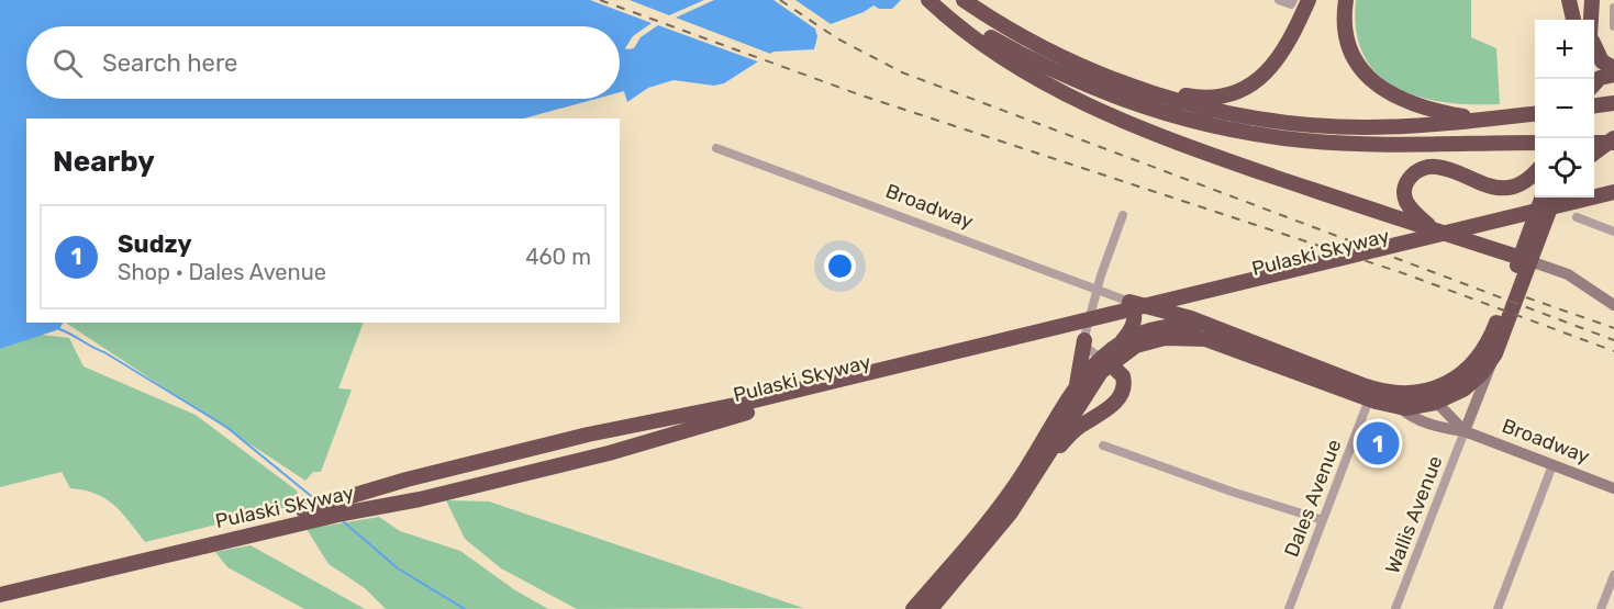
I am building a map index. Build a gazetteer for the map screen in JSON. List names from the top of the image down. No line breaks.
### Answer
{"streets":{"highway":["Pulaski Skyway"],"street":["Broadway","Dales Avenue","Wallis Avenue"]},"crossings":[["Broadway","Wallis Avenue"]],"page":{"map_buttons":["+","−"],"search":"Search here","heading":"Nearby","list":[{"mark":"1","name":"Sudzy","note":"Shop · Dales Avenue","value":"460 m"}],"pins":"1"}}
